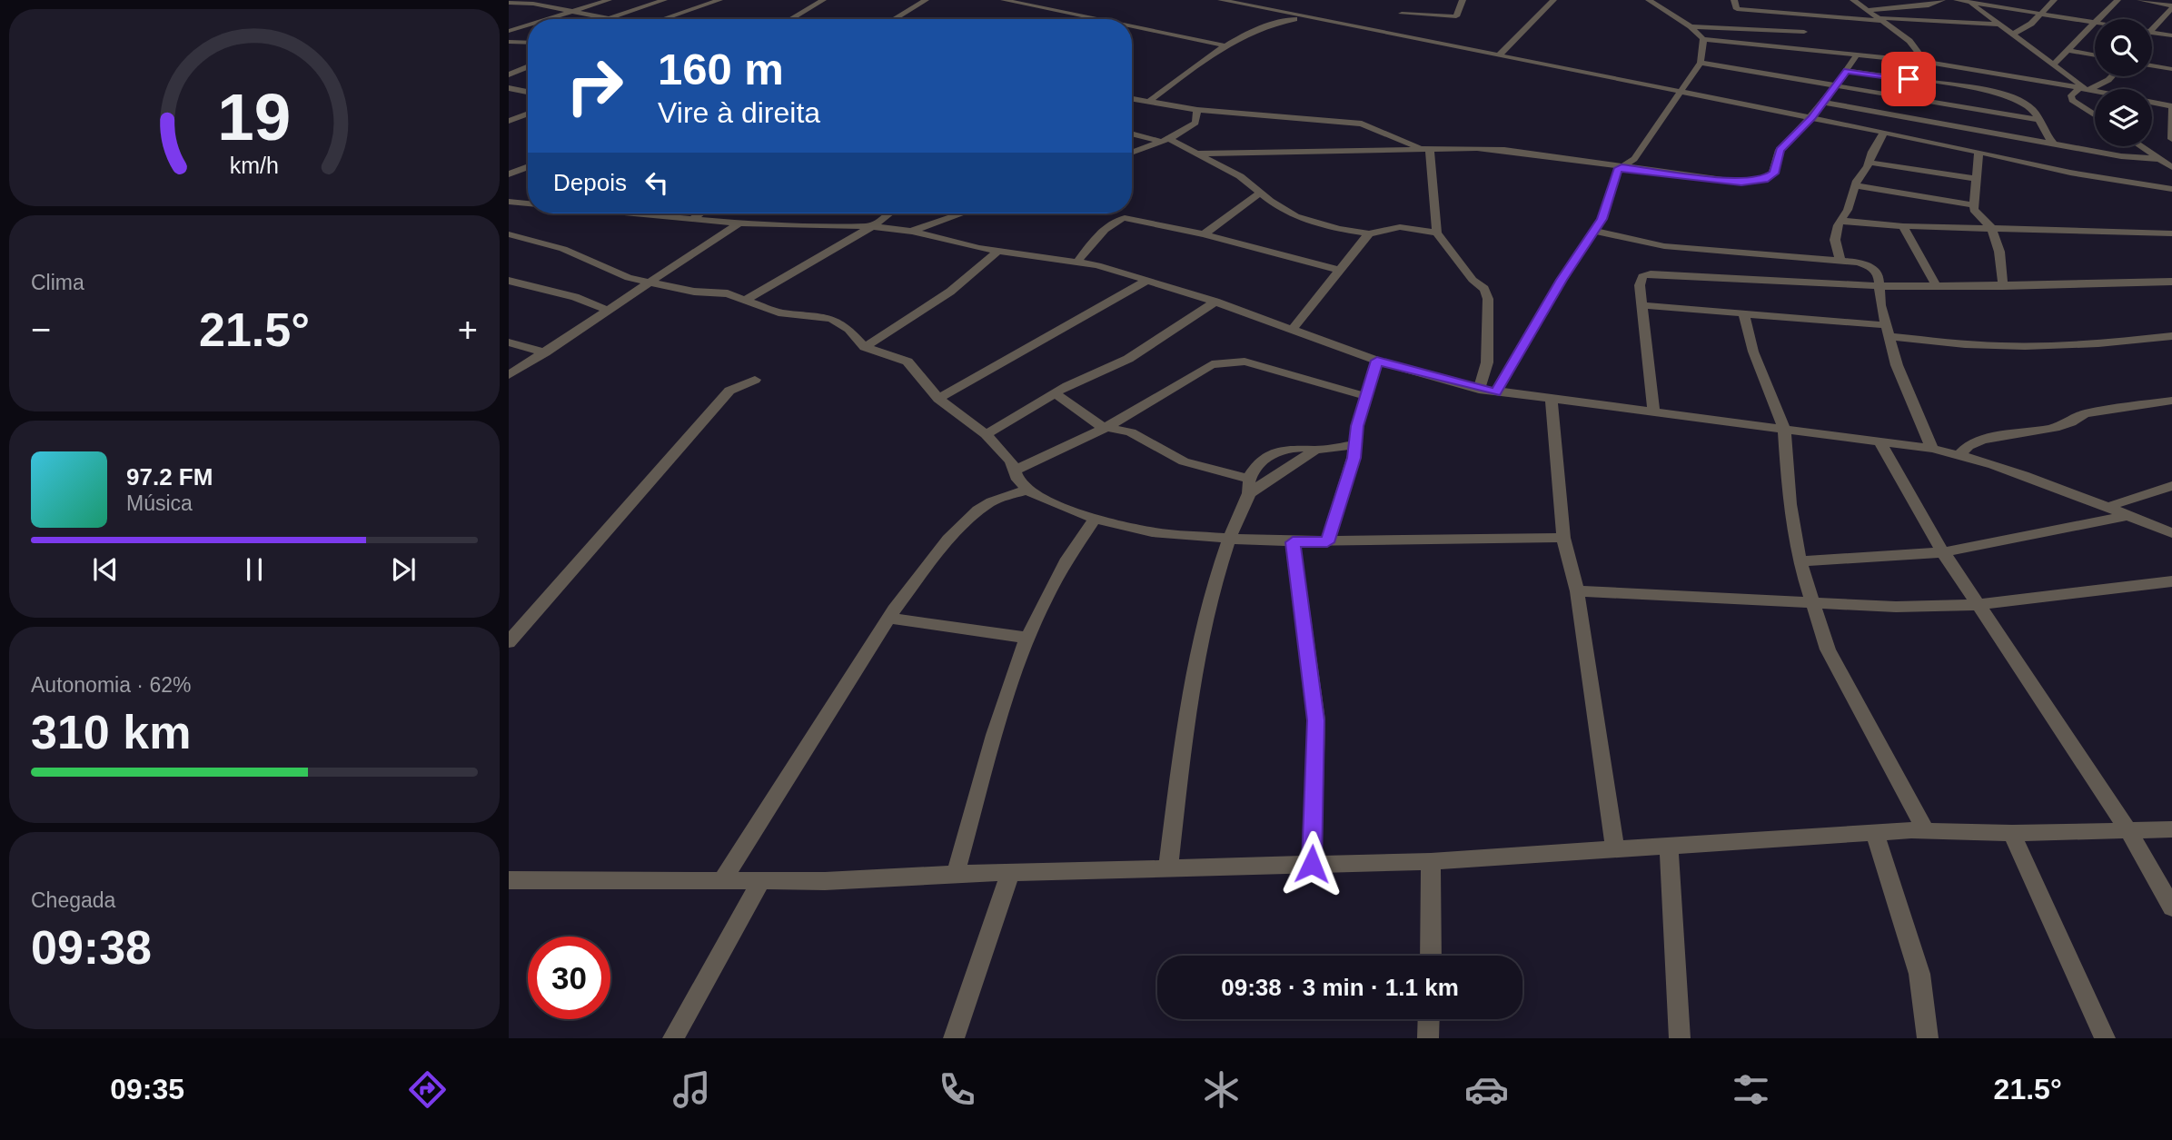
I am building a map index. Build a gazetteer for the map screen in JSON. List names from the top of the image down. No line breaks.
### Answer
{"page":{"turn":["160 m","Vire à direita"],"then":"Depois","tile":["Clima",["Autonomia · 62%","310 km"],["Chegada","09:38"]],"heat":["−","21.5°","+"],"song":["97.2 FM","Música"],"limit":"30","trip":"09:38 · 3 min · 1.1 km","tabs":["09:35","21.5°"],"gauge":["19","km/h"]}}
